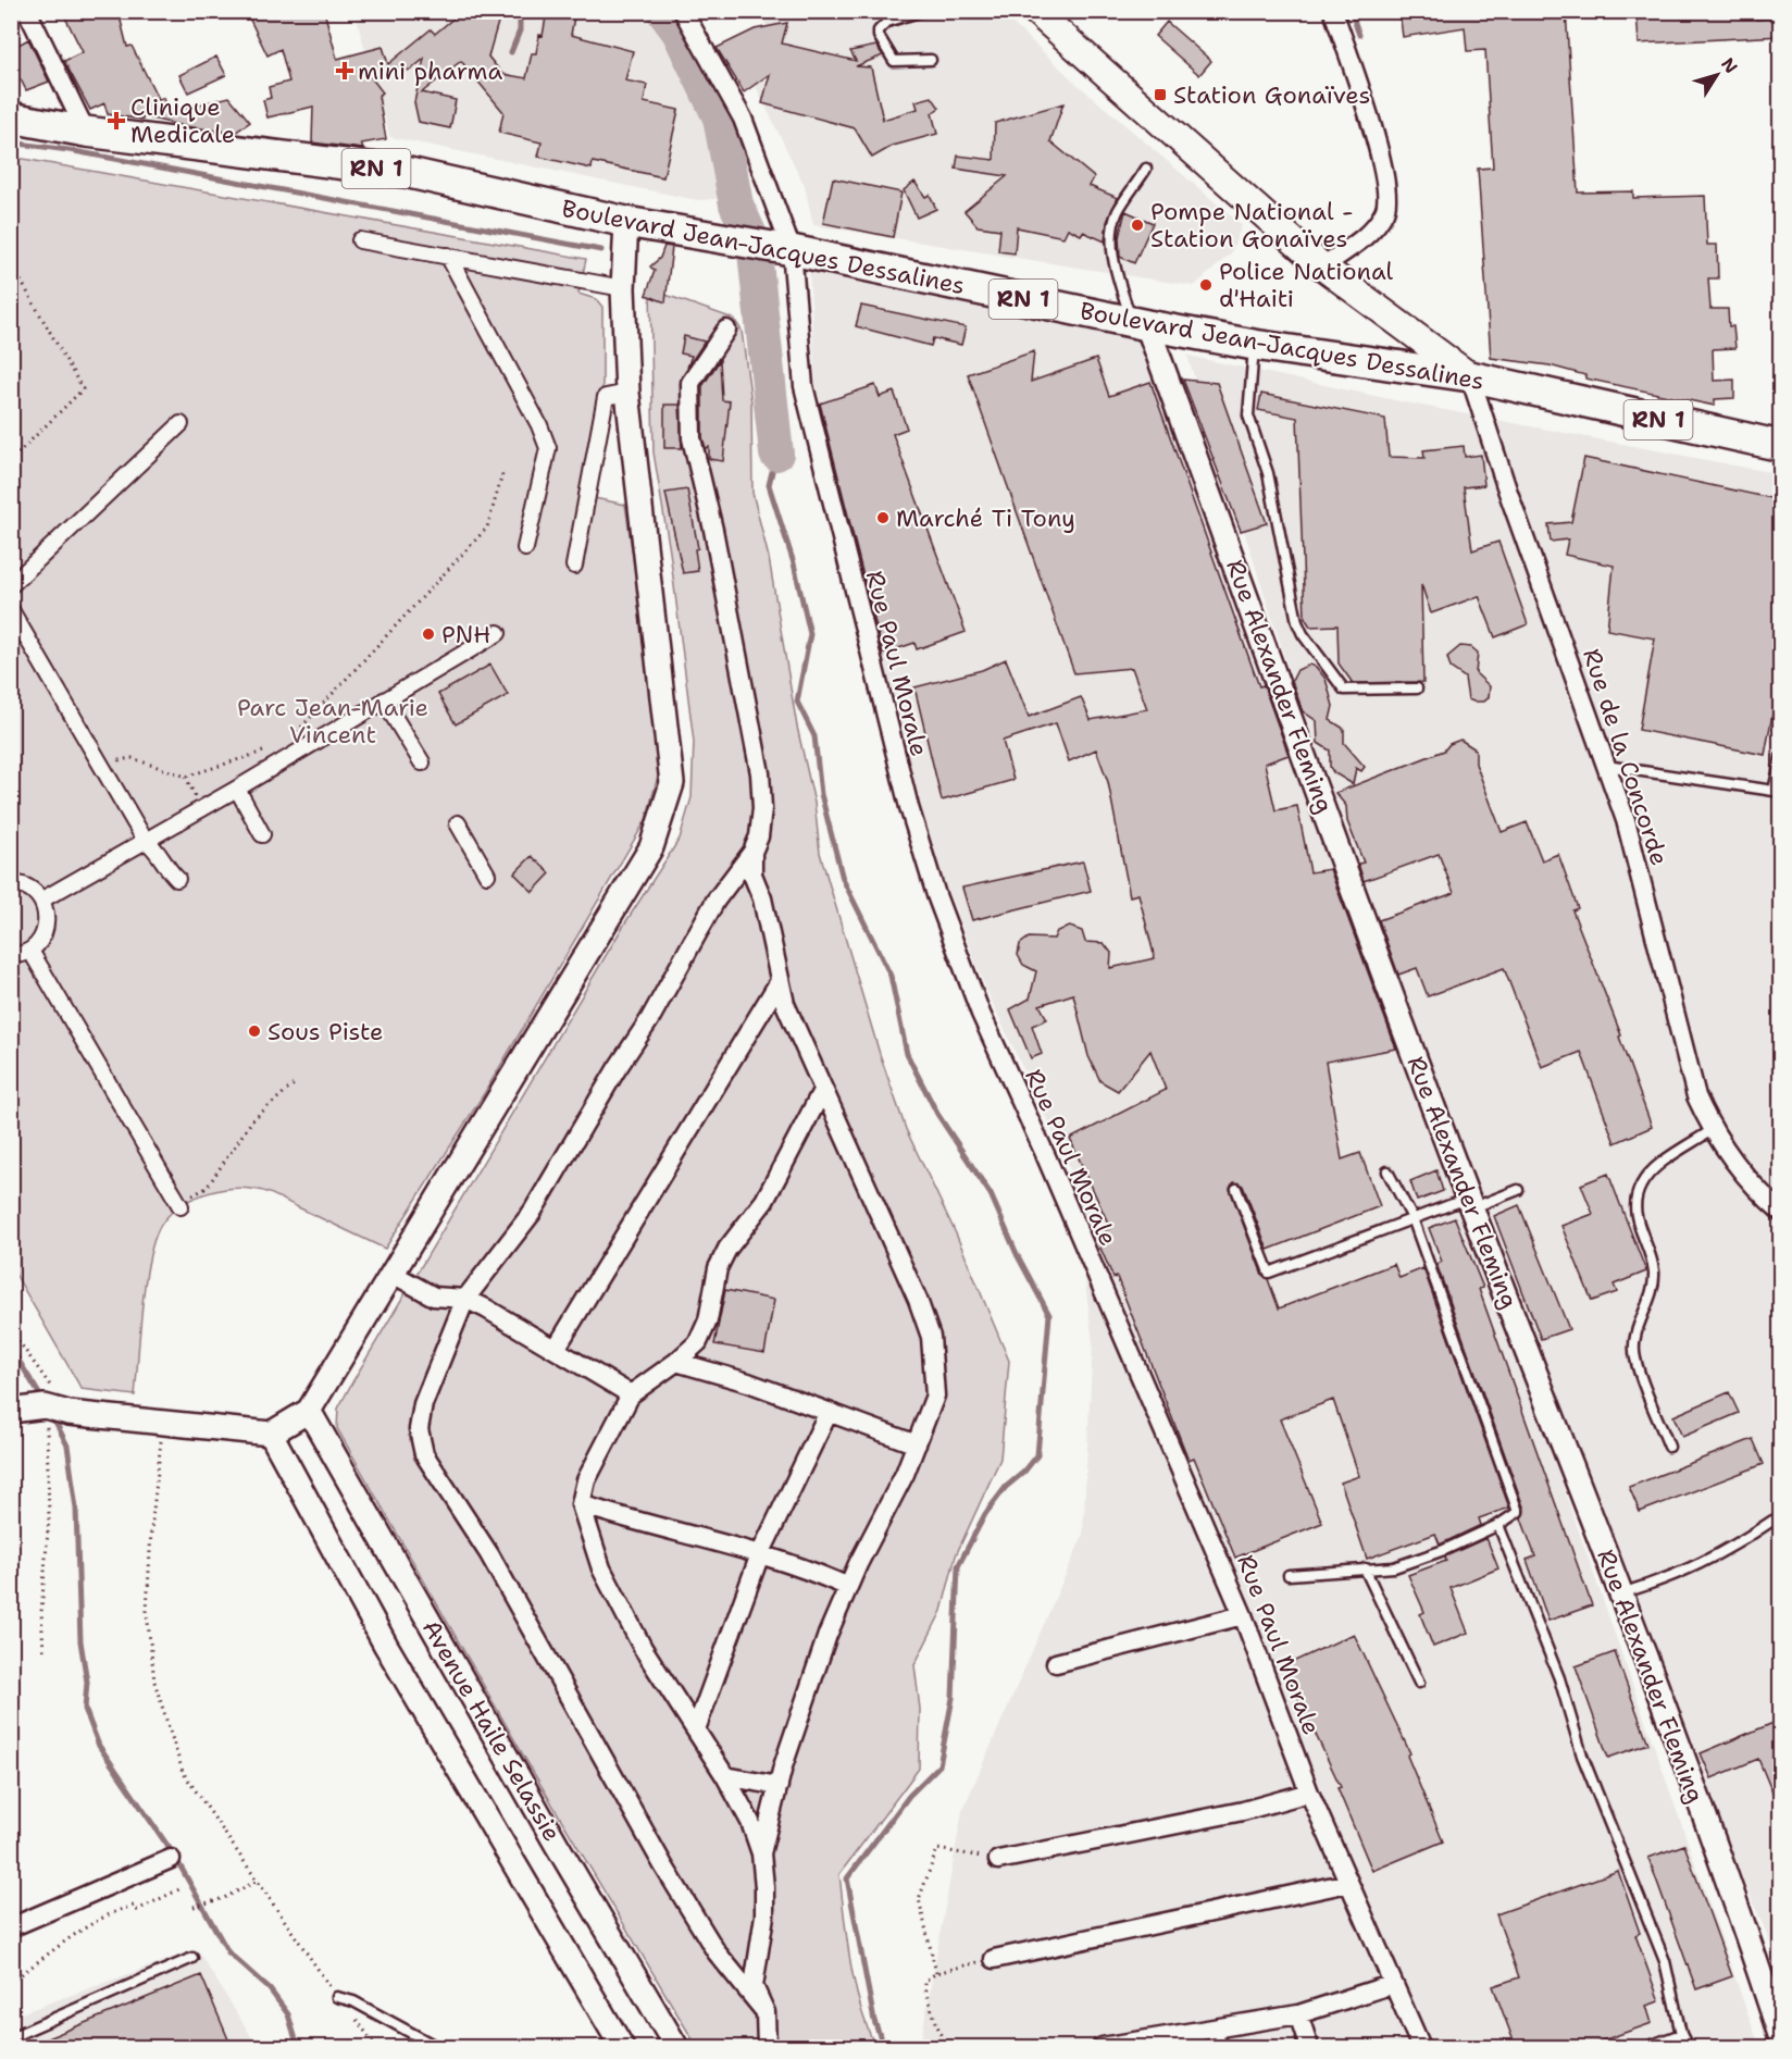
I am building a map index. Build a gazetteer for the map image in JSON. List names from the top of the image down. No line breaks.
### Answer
{"streets":{"main road":["RN 1","Boulevard Jean-Jacques Dessalines"],"street":["Rue Paul Morale","Rue Alexander Fleming","Rue de la Concorde","Avenue Haile Selassie"]},"crossings":[["Boulevard Jean-Jacques Dessalines","Rue Paul Morale"],["Boulevard Jean-Jacques Dessalines","Rue Alexander Fleming"],["Boulevard Jean-Jacques Dessalines","Rue de la Concorde"]],"parks":["Parc Jean-Marie Vincent"],"places":{"health":["mini pharma","Clinique Medicale"],"transit":["Station Gonaïves"],"other":["Pompe National - Station Gonaïves","Police National d'Haiti","Marché Ti Tony","PNH","Sous Piste"]},"north":"top right"}
